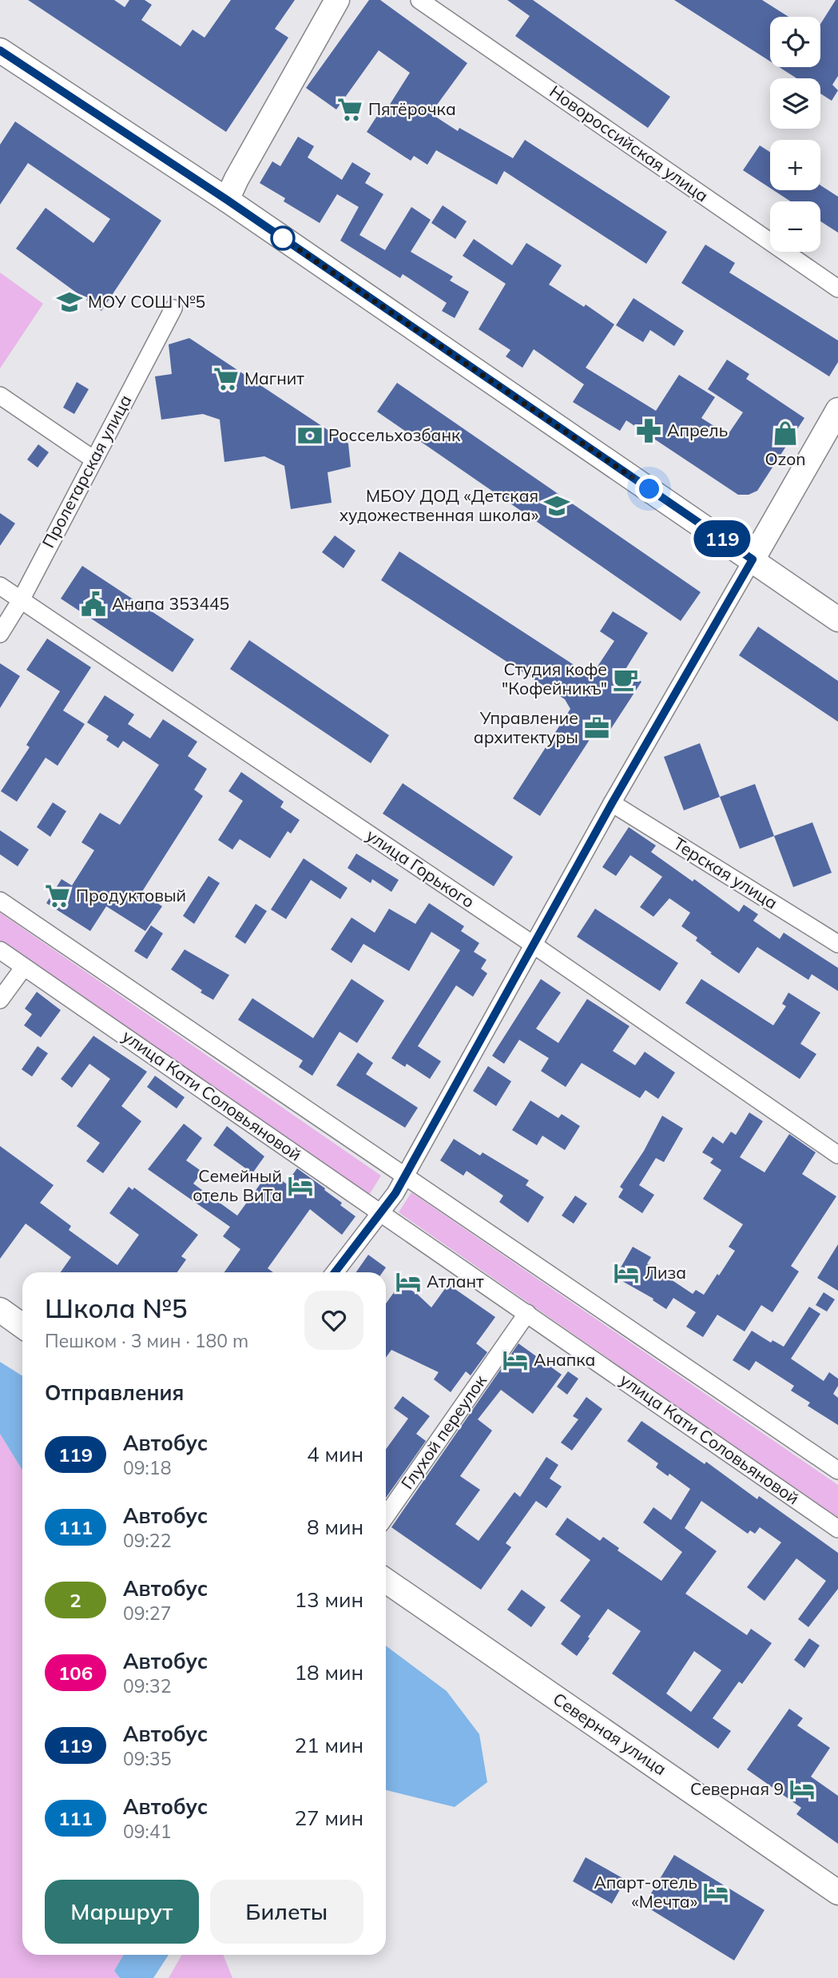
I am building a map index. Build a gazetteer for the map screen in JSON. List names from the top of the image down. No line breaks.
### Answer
{"streets":{"street":["Новороссийская улица","Пролетарская улица","улица Горького","Терская улица","улица Кати Соловьяновой","Глухой переулок","Северная улица"]},"crossings":[["Пролетарская улица","улица Горького"],["улица Кати Соловьяновой","Глухой переулок"]],"places":{"supermarket":["Пятёрочка","Магнит","Продуктовый"],"school or university":["МОУ СОШ №5","МБОУ ДОД «Детская художественная школа»"],"pharmacy":["Апрель"],"shop":["Ozon"],"bank":["Россельхозбанк"],"public building":["Анапа 353445"],"cafe":["Студия кофе \"Кофейникъ\""],"office":["Управление архитектуры"],"hotel":["Семейный отель ВиТа","Лиза","Атлант","Анапка","Северная 9","Апарт-отель «Мечта»"]},"lines":["bus line 119"],"page":{"on_map":"119","map_buttons":["+","−"],"heading":[["Школа №5","Пешком · 3 мин · 180 m"],"Отправления"],"list":[{"mark":"119","name":"Автобус","note":"09:18","value":"4 мин"},{"mark":"111","name":"Автобус","note":"09:22","value":"8 мин"},{"mark":"2","name":"Автобус","note":"09:27","value":"13 мин"},{"mark":"106","name":"Автобус","note":"09:32","value":"18 мин"},{"mark":"119","name":"Автобус","note":"09:35","value":"21 мин"},{"mark":"111","name":"Автобус","note":"09:41","value":"27 мин"}],"buttons":["Маршрут","Билеты"]}}
